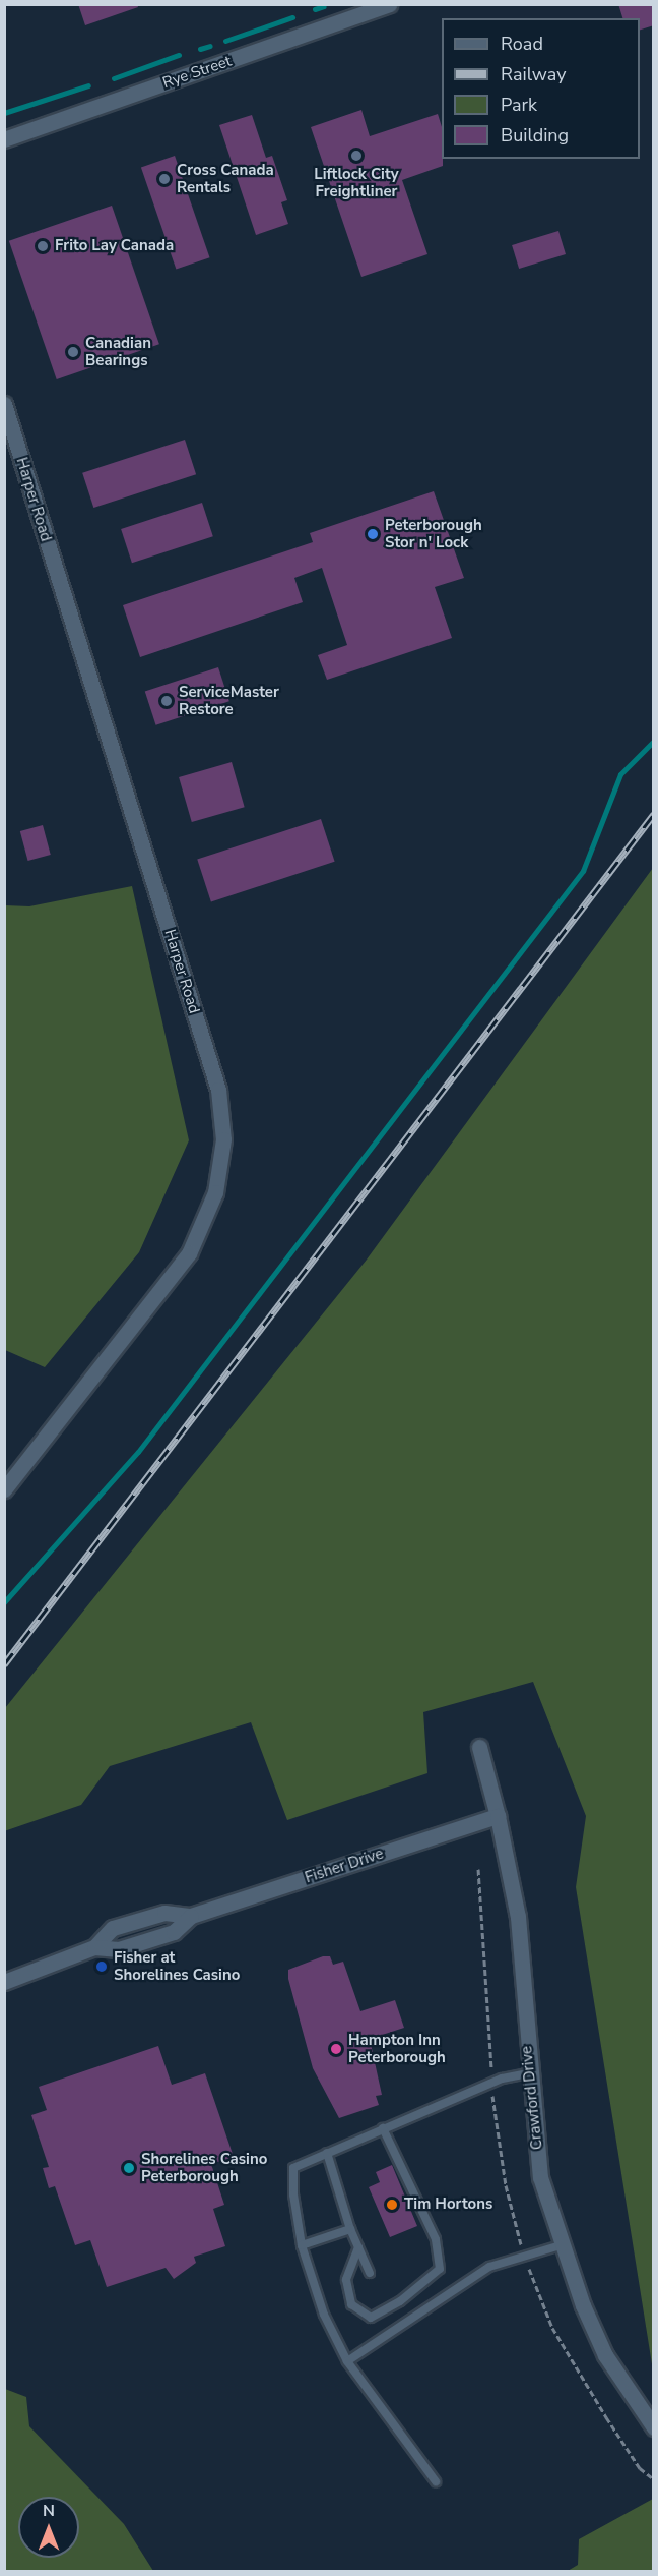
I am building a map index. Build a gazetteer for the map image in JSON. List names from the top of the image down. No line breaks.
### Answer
{"streets":{"street":["Rye Street","Harper Road","Fisher Drive","Crawford Drive"]},"crossings":[["Fisher Drive","Crawford Drive"]],"places":["Liftlock City Freightliner","Cross Canada Rentals","Frito Lay Canada","Canadian Bearings","Peterborough Stor n' Lock","ServiceMaster Restore","Fisher at Shorelines Casino","Hampton Inn Peterborough","Shorelines Casino Peterborough","Tim Hortons"],"legend":["Road","Railway","Park","Building"],"north":"top"}
